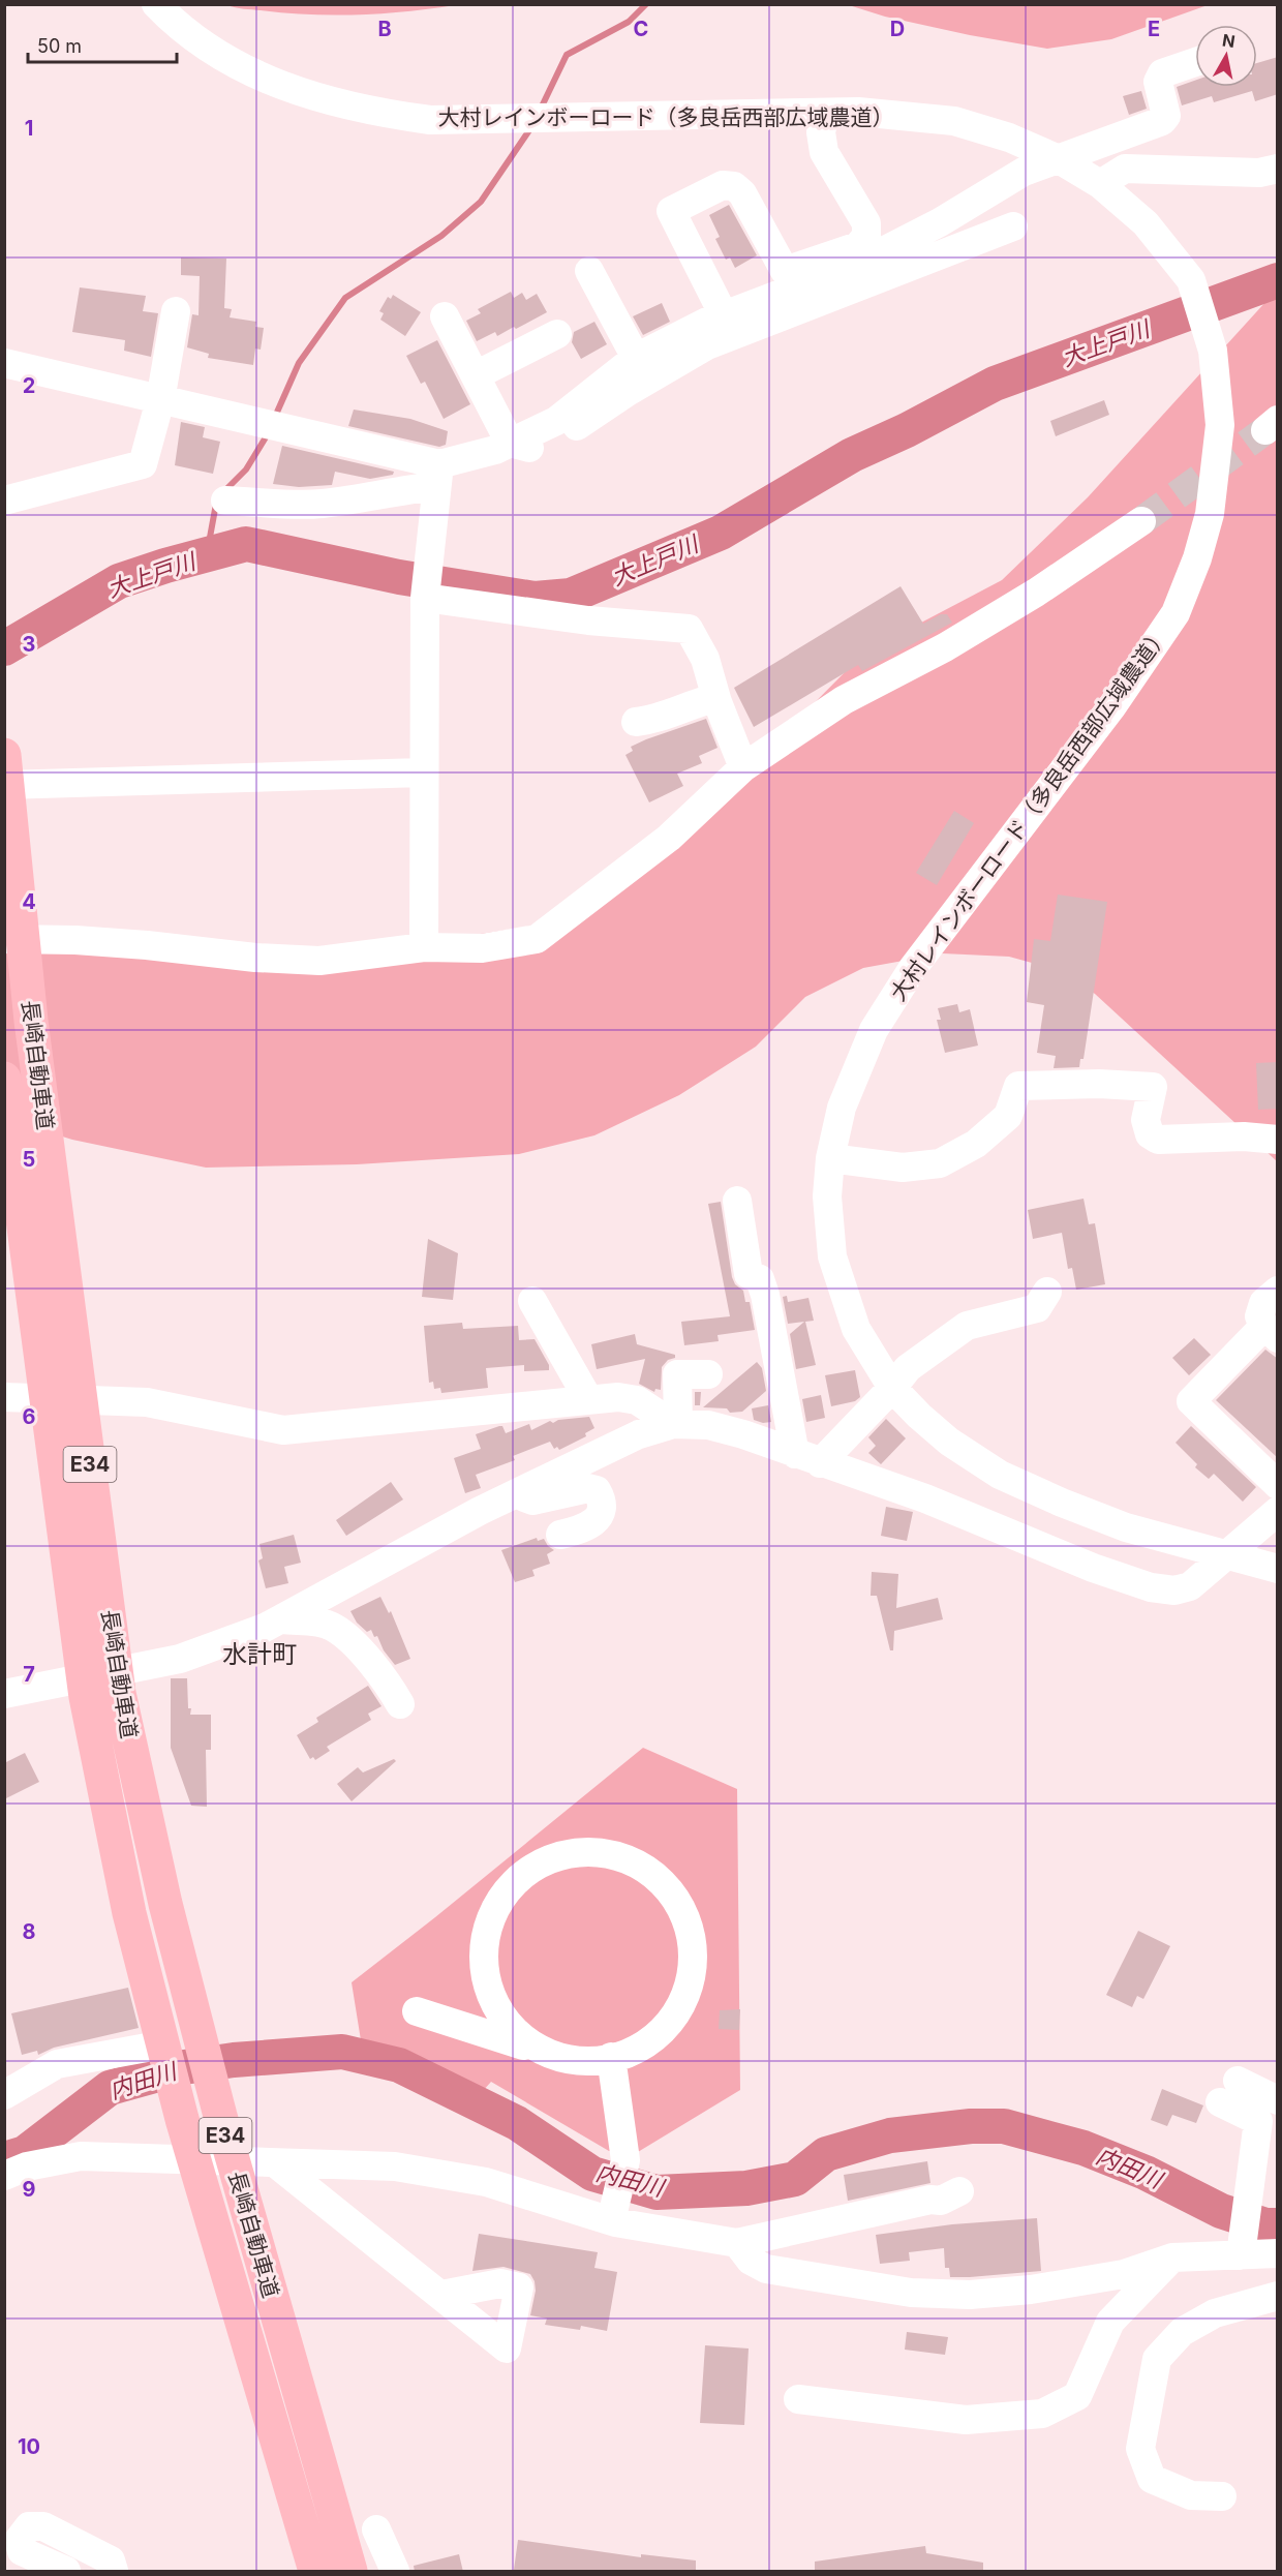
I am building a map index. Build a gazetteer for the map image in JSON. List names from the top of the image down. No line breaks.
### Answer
{"streets":{"highway":["長崎自動車道","E34"],"street":["大村レインボーロード（多良岳西部広域農道）"]},"districts":["水計町"],"water":["大上戸川","内田川"],"scale_bar":"50 m","north":"top","grid":{"columns":["B","C","D","E"],"rows":["1","2","3","4","5","6","7","8","9","10"]}}
